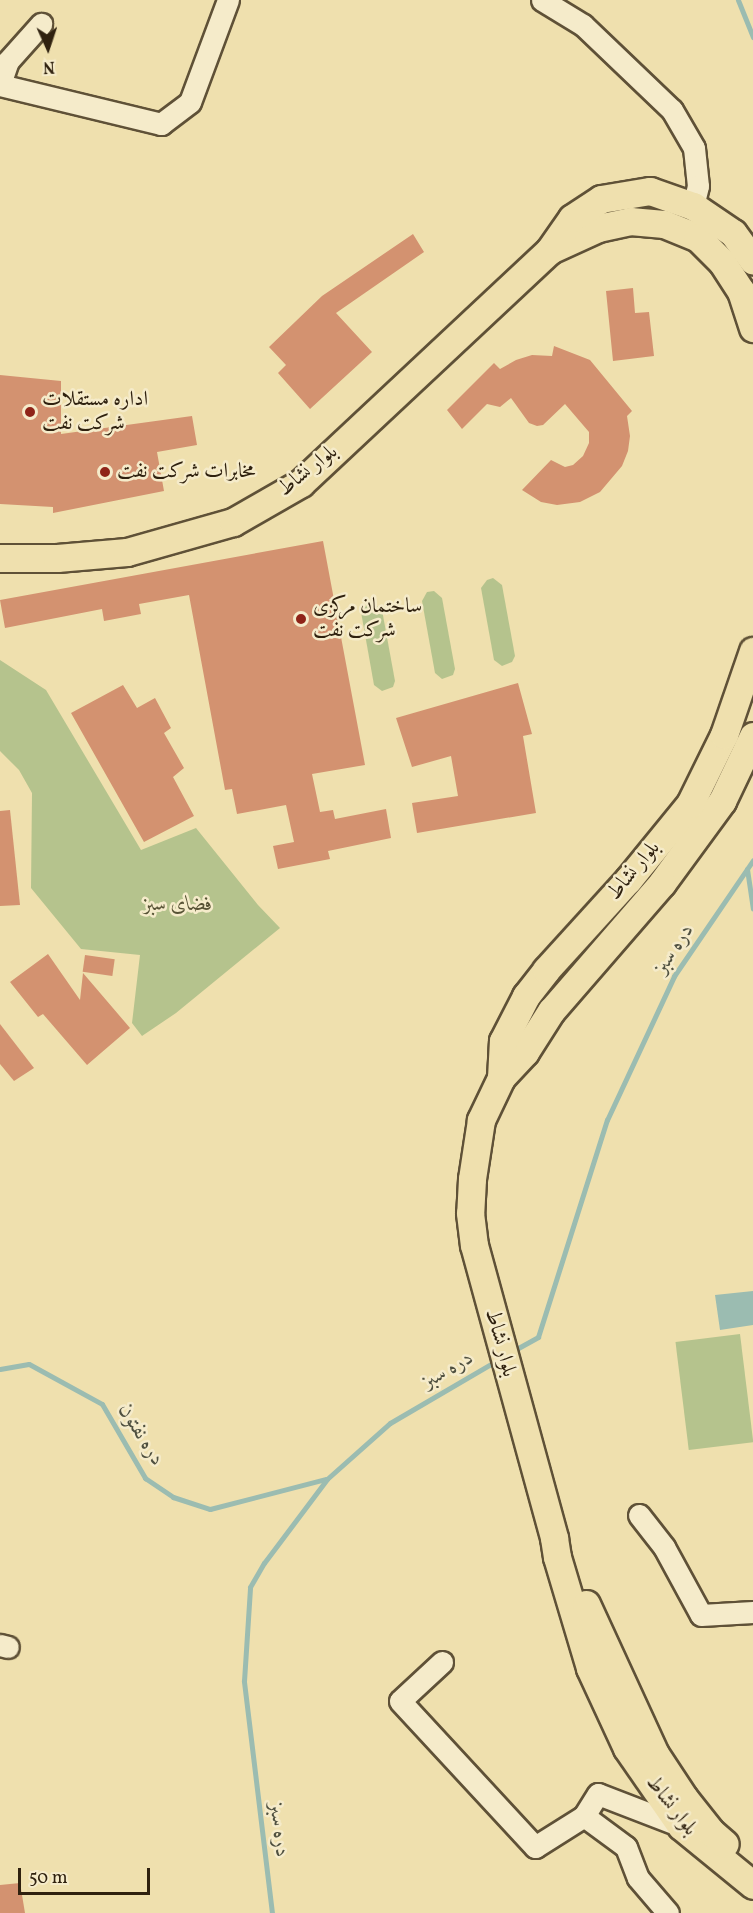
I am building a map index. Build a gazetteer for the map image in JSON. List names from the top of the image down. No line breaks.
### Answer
{"streets":{"main road":["بلوار نشاط"]},"water":["دره سبز","دره نفتون"],"parks":["فضای سبز"],"places":["اداره مستقلات شرکت نفت","مخابرات شرکت نفت","ساختمان مرکزی شرکت نفت"],"scale_bar":"50 m","north":"bottom"}
